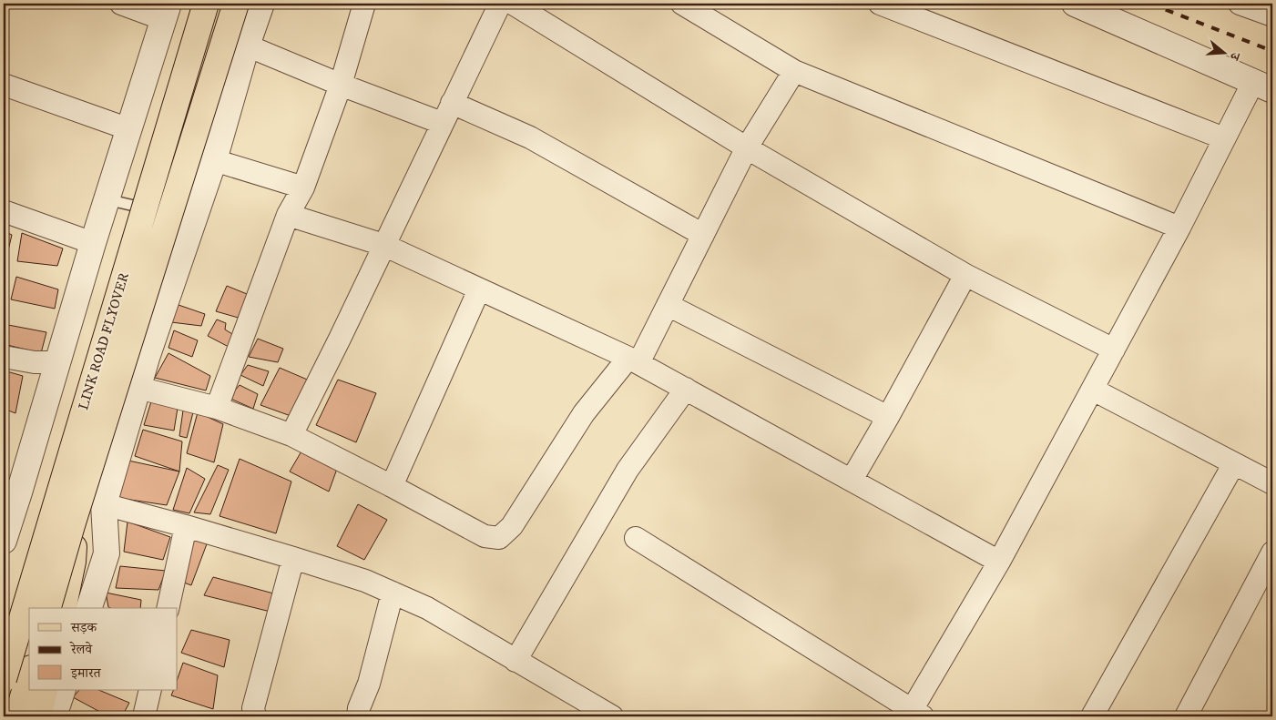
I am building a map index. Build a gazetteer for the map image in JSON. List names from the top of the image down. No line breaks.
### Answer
{"streets":{"main road":["LINK ROAD FLYOVER"]},"legend":["सड़क","रेलवे","इमारत"],"north":"right"}
